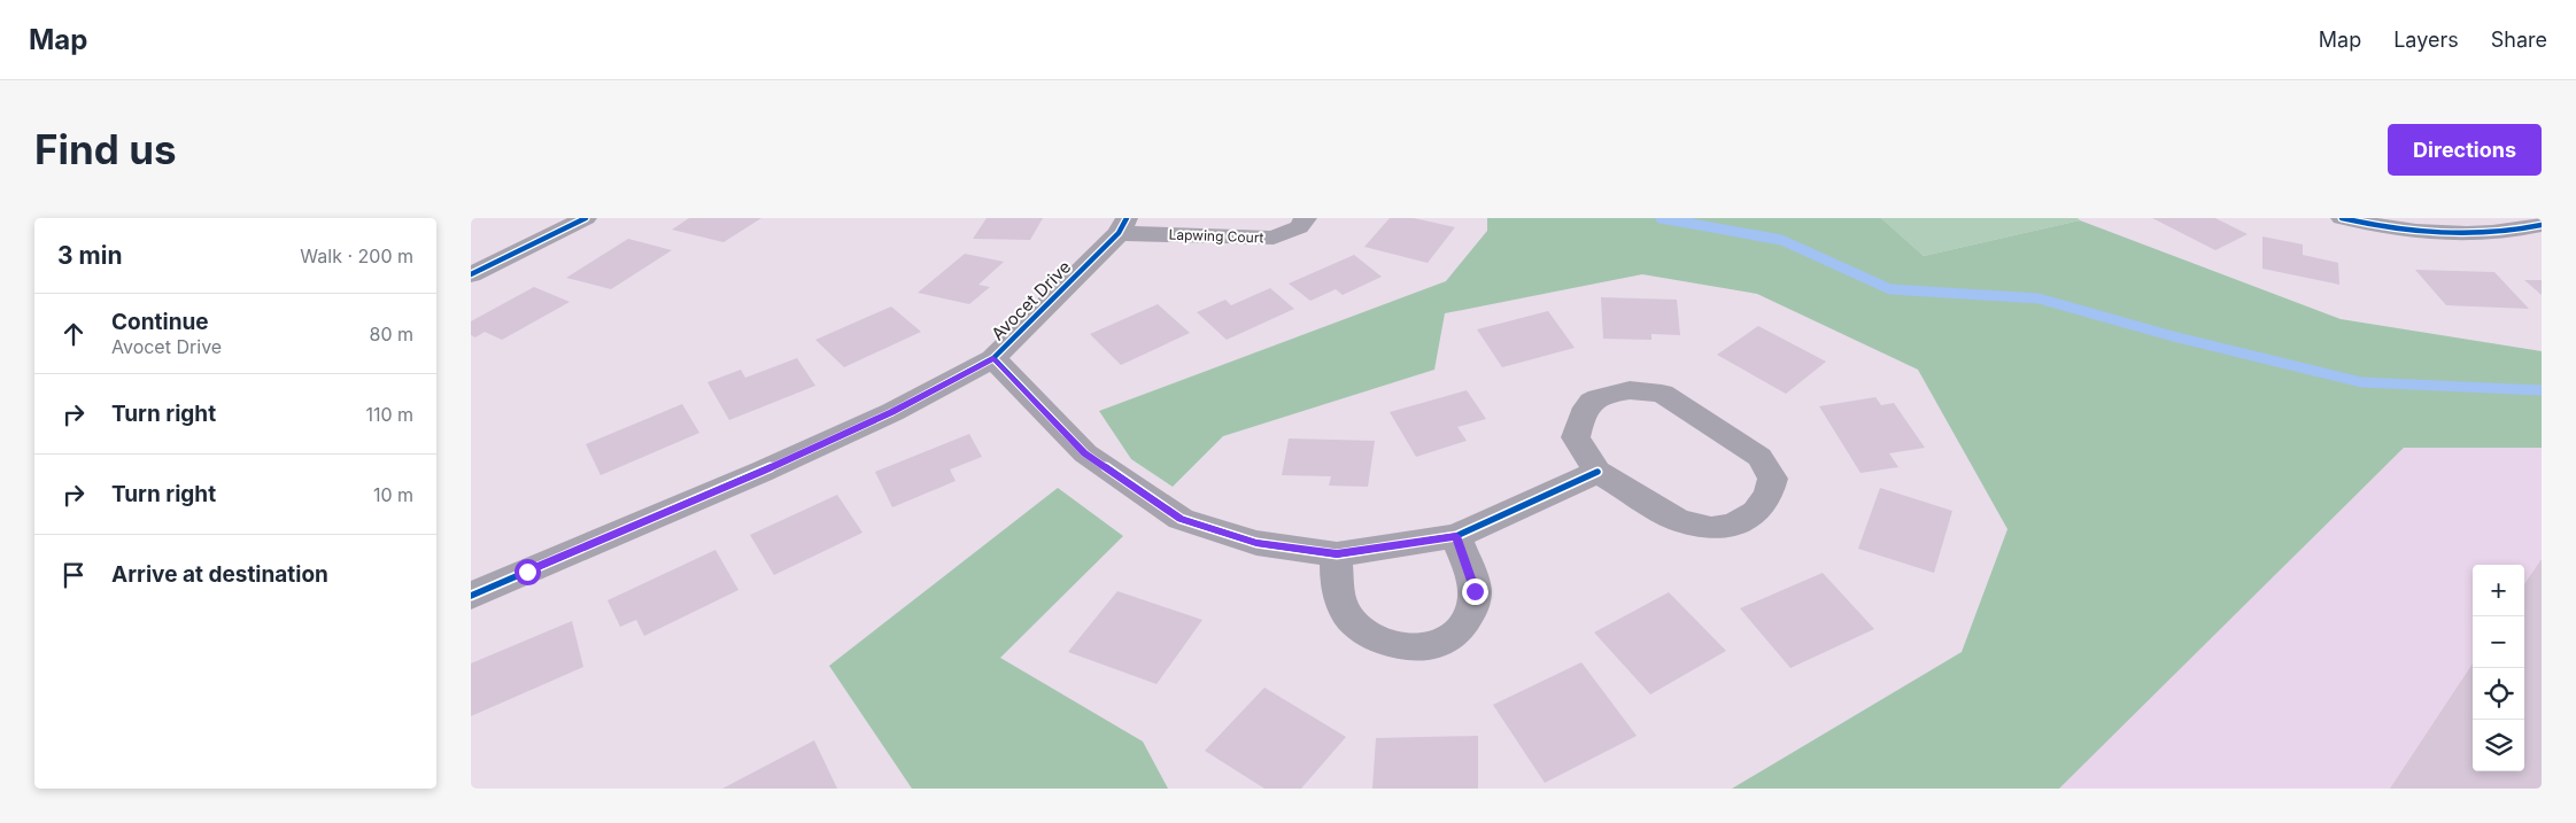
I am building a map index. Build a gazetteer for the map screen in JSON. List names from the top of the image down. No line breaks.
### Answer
{"streets":{"street":["Lapwing Court","Avocet Drive"]},"crossings":[["Lapwing Court","Avocet Drive"]],"page":{"header":"Map","nav":["Map","Layers","Share"],"buttons":"Directions","title":"Find us","heading":["3 min","Walk · 200 m"],"list":[["Continue","Avocet Drive","80 m"],["Turn right","110 m"],["Turn right","10 m"],"Arrive at destination"],"map_buttons":["+","−"]}}
